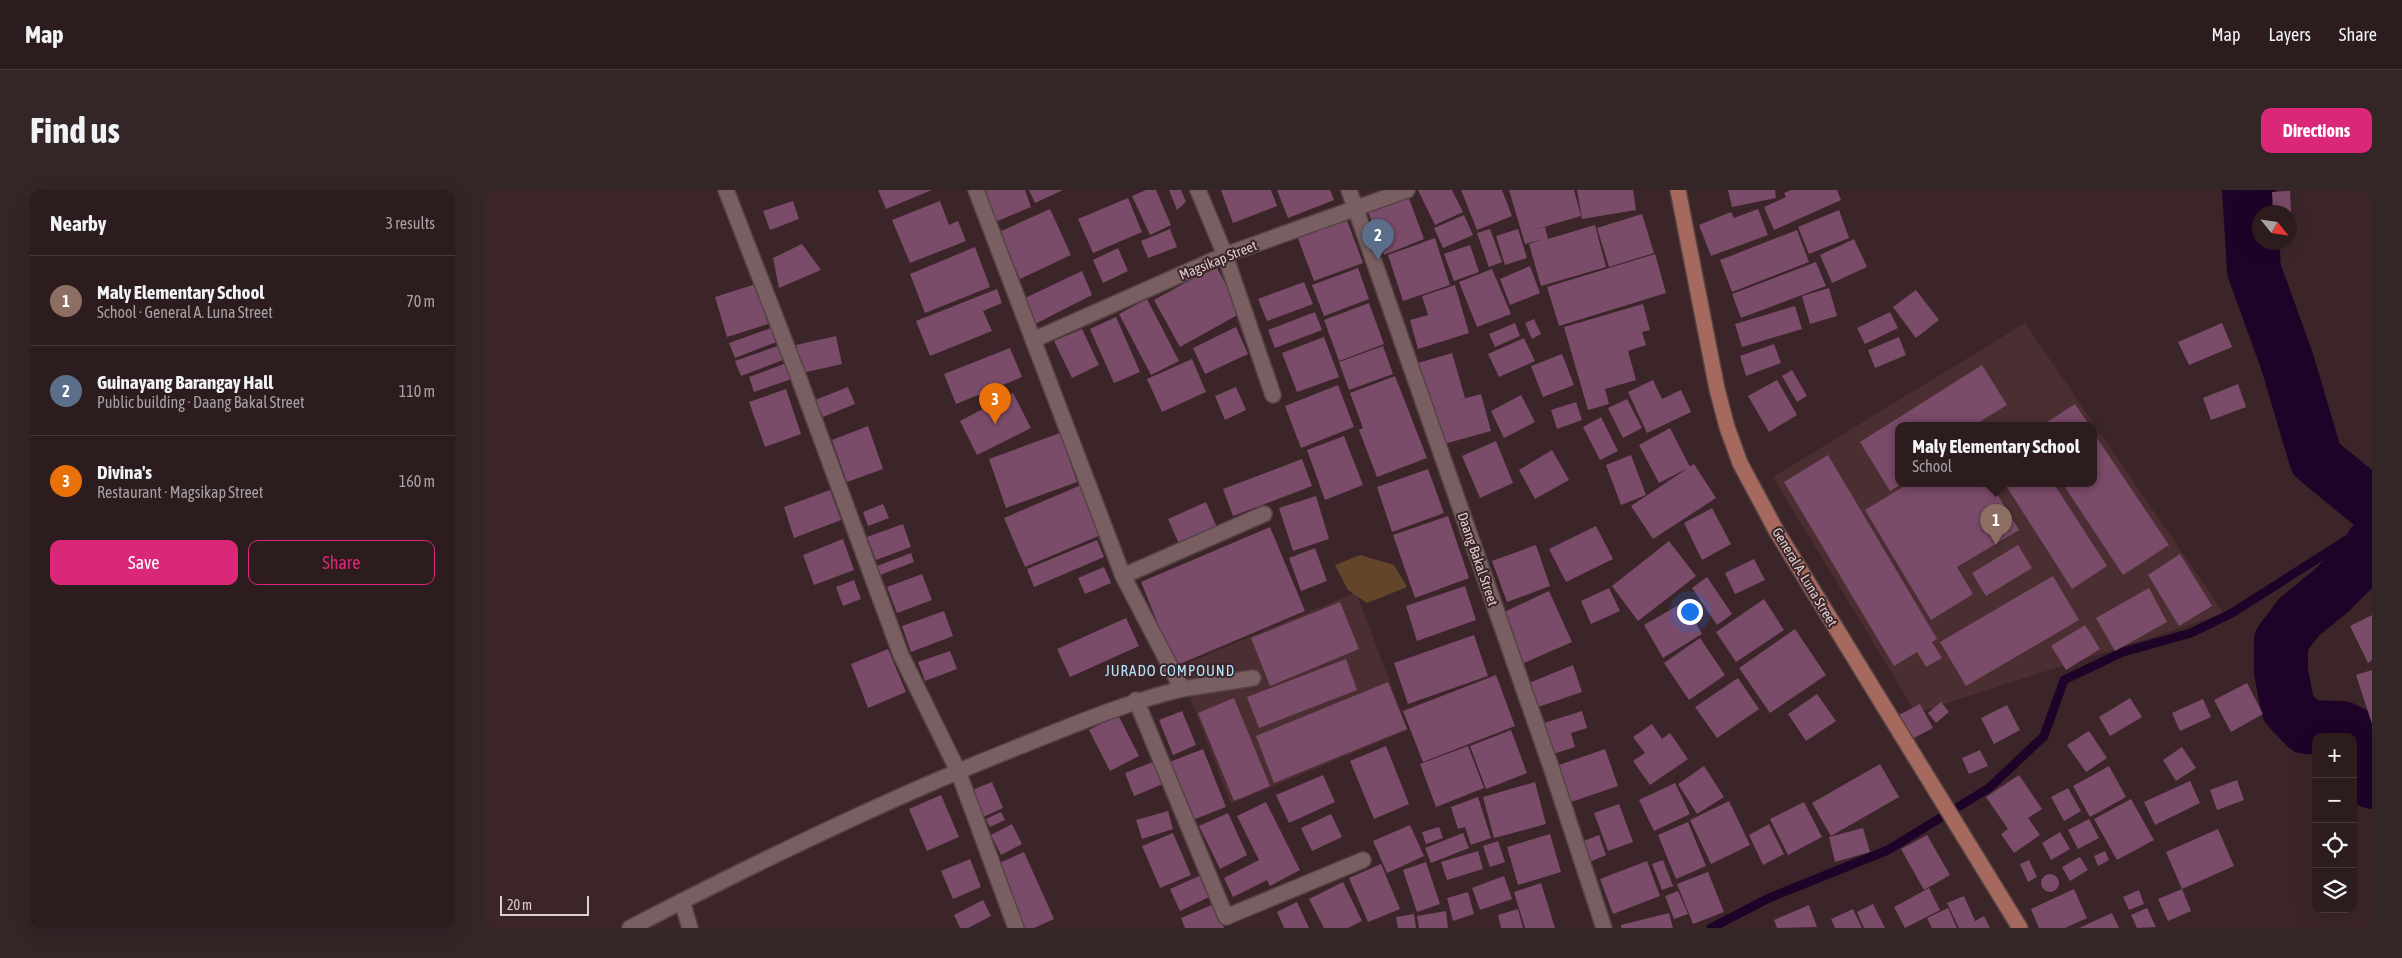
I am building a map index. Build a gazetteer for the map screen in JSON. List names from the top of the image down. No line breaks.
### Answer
{"streets":{"main road":["General A. Luna Street"],"street":["Magsikap Street","Daang Bakal Street"]},"crossings":[["Magsikap Street","Daang Bakal Street"]],"districts":["JURADO COMPOUND"],"scale_bar":"20 m","north":"bottom right","page":{"header":"Map","nav":["Map","Layers","Share"],"buttons":["Directions",["Save","Share"]],"title":"Find us","heading":["Nearby","3 results"],"pins":["2","3","1"],"list":[{"mark":"1","name":"Maly Elementary School","note":"School · General A. Luna Street","value":"70 m"},{"mark":"2","name":"Guinayang Barangay Hall","note":"Public building · Daang Bakal Street","value":"110 m"},{"mark":"3","name":"Divina's","note":"Restaurant · Magsikap Street","value":"160 m"}],"popup":["Maly Elementary School","School"],"map_buttons":["+","−"],"scale":"20 m"}}
